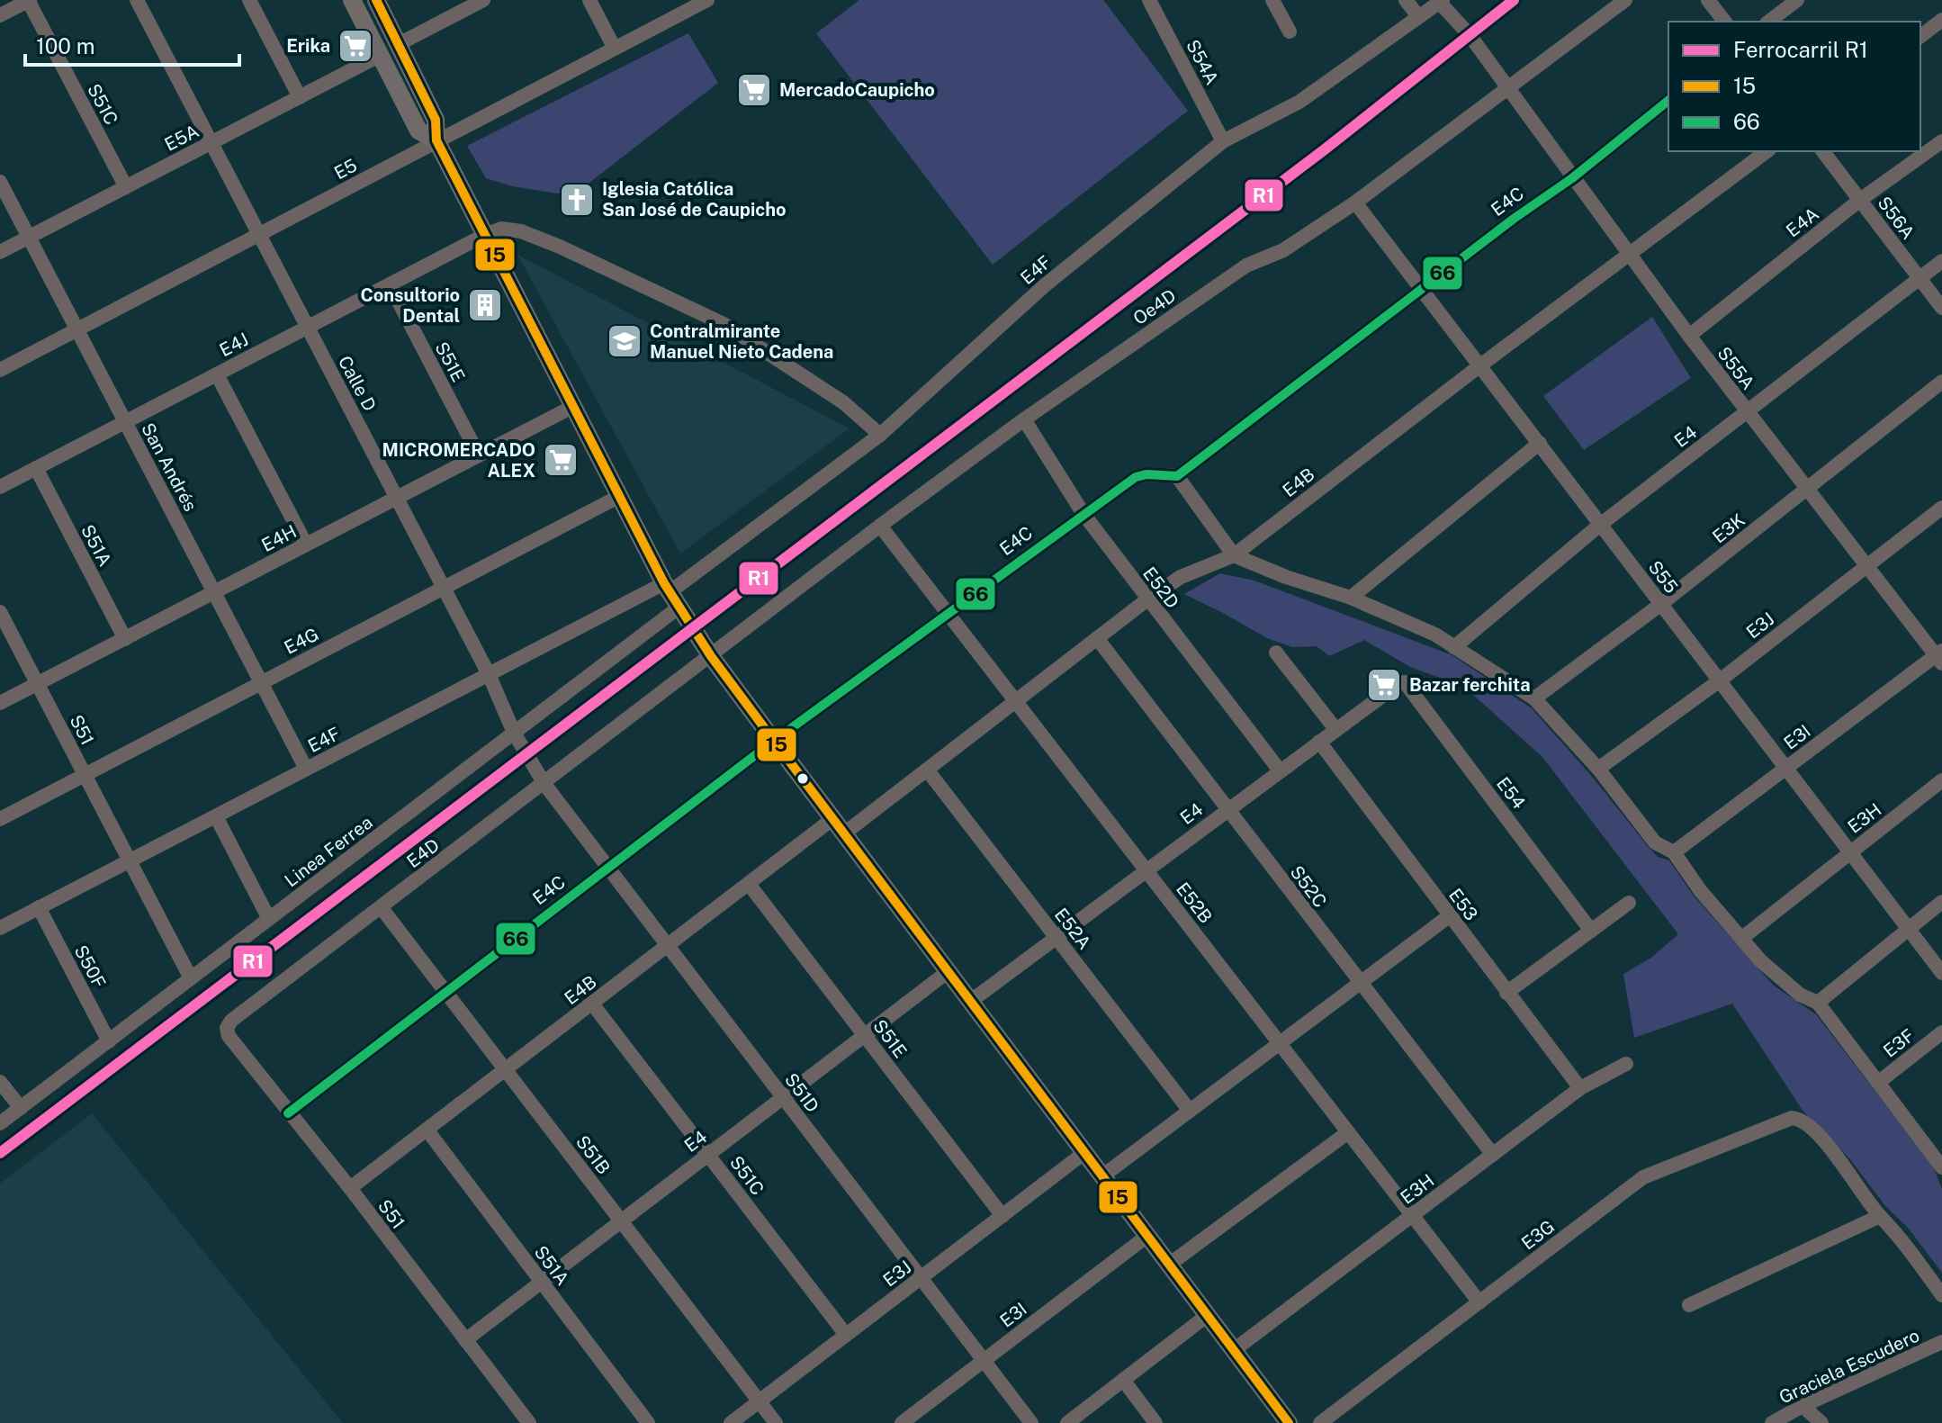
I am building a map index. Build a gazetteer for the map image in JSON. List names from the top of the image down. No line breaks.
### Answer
{"streets":{"street":["S54A","S51C","E5A","E5","E4C","S56A","E4A","E4F","Oe4D","E4J","S51E","S55A","Calle D","E4","San Andrés","E4B","E3K","E4H","S51A","S55","E52D","E3J","E4G","S51","E3I","E54","E3H","Linea Ferrea","E4D","S52C","E52B","E53","E52A","S50F","E3F","S51D","S51B","E3G","Graciela Escudero"]},"crossings":[["S54A","E4F"],["S51C","E5A"],["S51C","E4"],["S51C","E4B"],["S51C","E3J"],["E5A","Calle D"],["E5A","San Andrés"],["E5","Calle D"],["E5","San Andrés"],["E4C","S55A"],["E4C","S55"],["E4C","E52D"],["E4C","S51"],["E4C","E52B"],["E4C","S51D"],["E4C","S51B"],["S56A","E4A"],["S56A","E4"],["E4A","S55A"],["E4F","S55A"],["E4F","Calle D"],["E4F","San Andrés"],["E4F","S51"],["E4F","Linea Ferrea"],["E4F","S50F"],["Oe4D","S55A"],["Oe4D","S55"],["Oe4D","E52D"],["Oe4D","E4D"],["Oe4D","E52B"],["E4J","S51E"],["E4J","Calle D"],["E4J","San Andrés"],["E4J","S51A"],["S51E","E4"],["S51E","E4B"],["S51E","E4H"],["S51E","E3J"],["S55A","E4"],["S55A","E4B"],["S55A","E3K"],["S55A","E3J"],["S55A","E3I"],["Calle D","E4H"],["Calle D","E4G"],["Calle D","Linea Ferrea"],["Calle D","E4D"],["Calle D","S51D"],["E4","S51A"],["E4","S55"],["E4","E52D"],["E4","S51"],["E4","E54"],["E4","S52C"],["E4","E52B"],["E4","E53"],["E4","E52A"],["E4","S51D"],["E4","S51B"],["San Andrés","E4H"],["San Andrés","E4G"],["E4B","S51A"],["E4B","S55"],["E4B","E52D"],["E4B","S51"],["E4B","S52C"],["E4B","E52B"],["E4B","E52A"],["E4B","S51D"],["E4B","S51B"],["E3K","S55"],["E4H","S51A"],["E4H","S51"],["S55","E3J"],["S55","E3I"],["S55","E3H"],["E3J","S51D"],["E3J","S51B"],["E4G","S51"],["S51","Linea Ferrea"],["S51","E4D"],["E3I","S51D"],["E3H","S52C"],["E3H","E52B"],["E3H","E53"],["Linea Ferrea","S50F"],["E4D","S51D"],["E4D","S51B"],["E52B","E3G"]],"places":{"supermarket":["Erika","MercadoCaupicho","MICROMERCADO ALEX","Bazar ferchita"],"church":["Iglesia Católica San José de Caupicho"],"building":["Consultorio Dental"],"school or university":["Contralmirante Manuel Nieto Cadena"]},"lines":["rail line R1","transit line 15","transit line 66"],"legend":["Ferrocarril R1","15","66"],"scale_bar":"100 m"}
